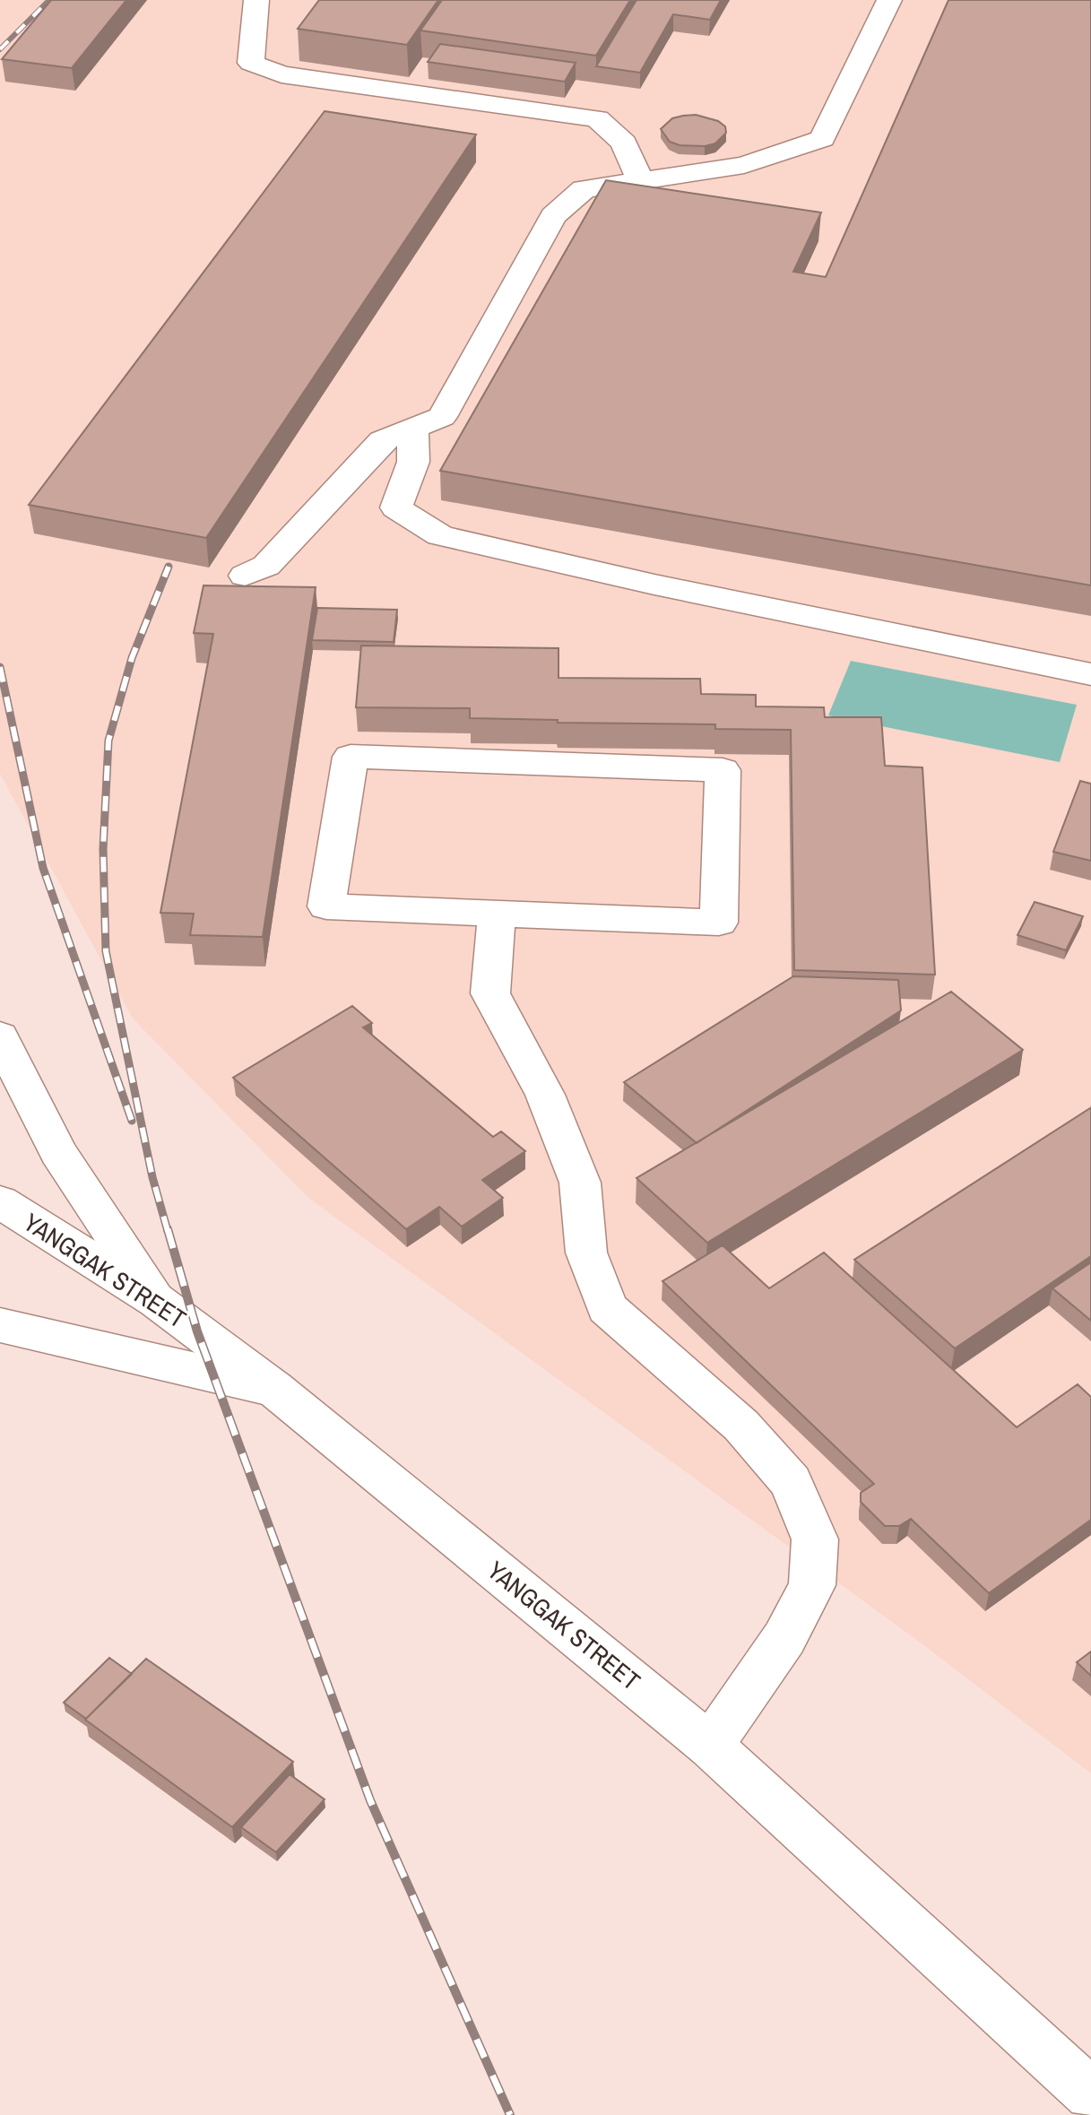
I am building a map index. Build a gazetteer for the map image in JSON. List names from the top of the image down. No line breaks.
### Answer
{"streets":{"main road":["YANGGAK STREET"]}}
